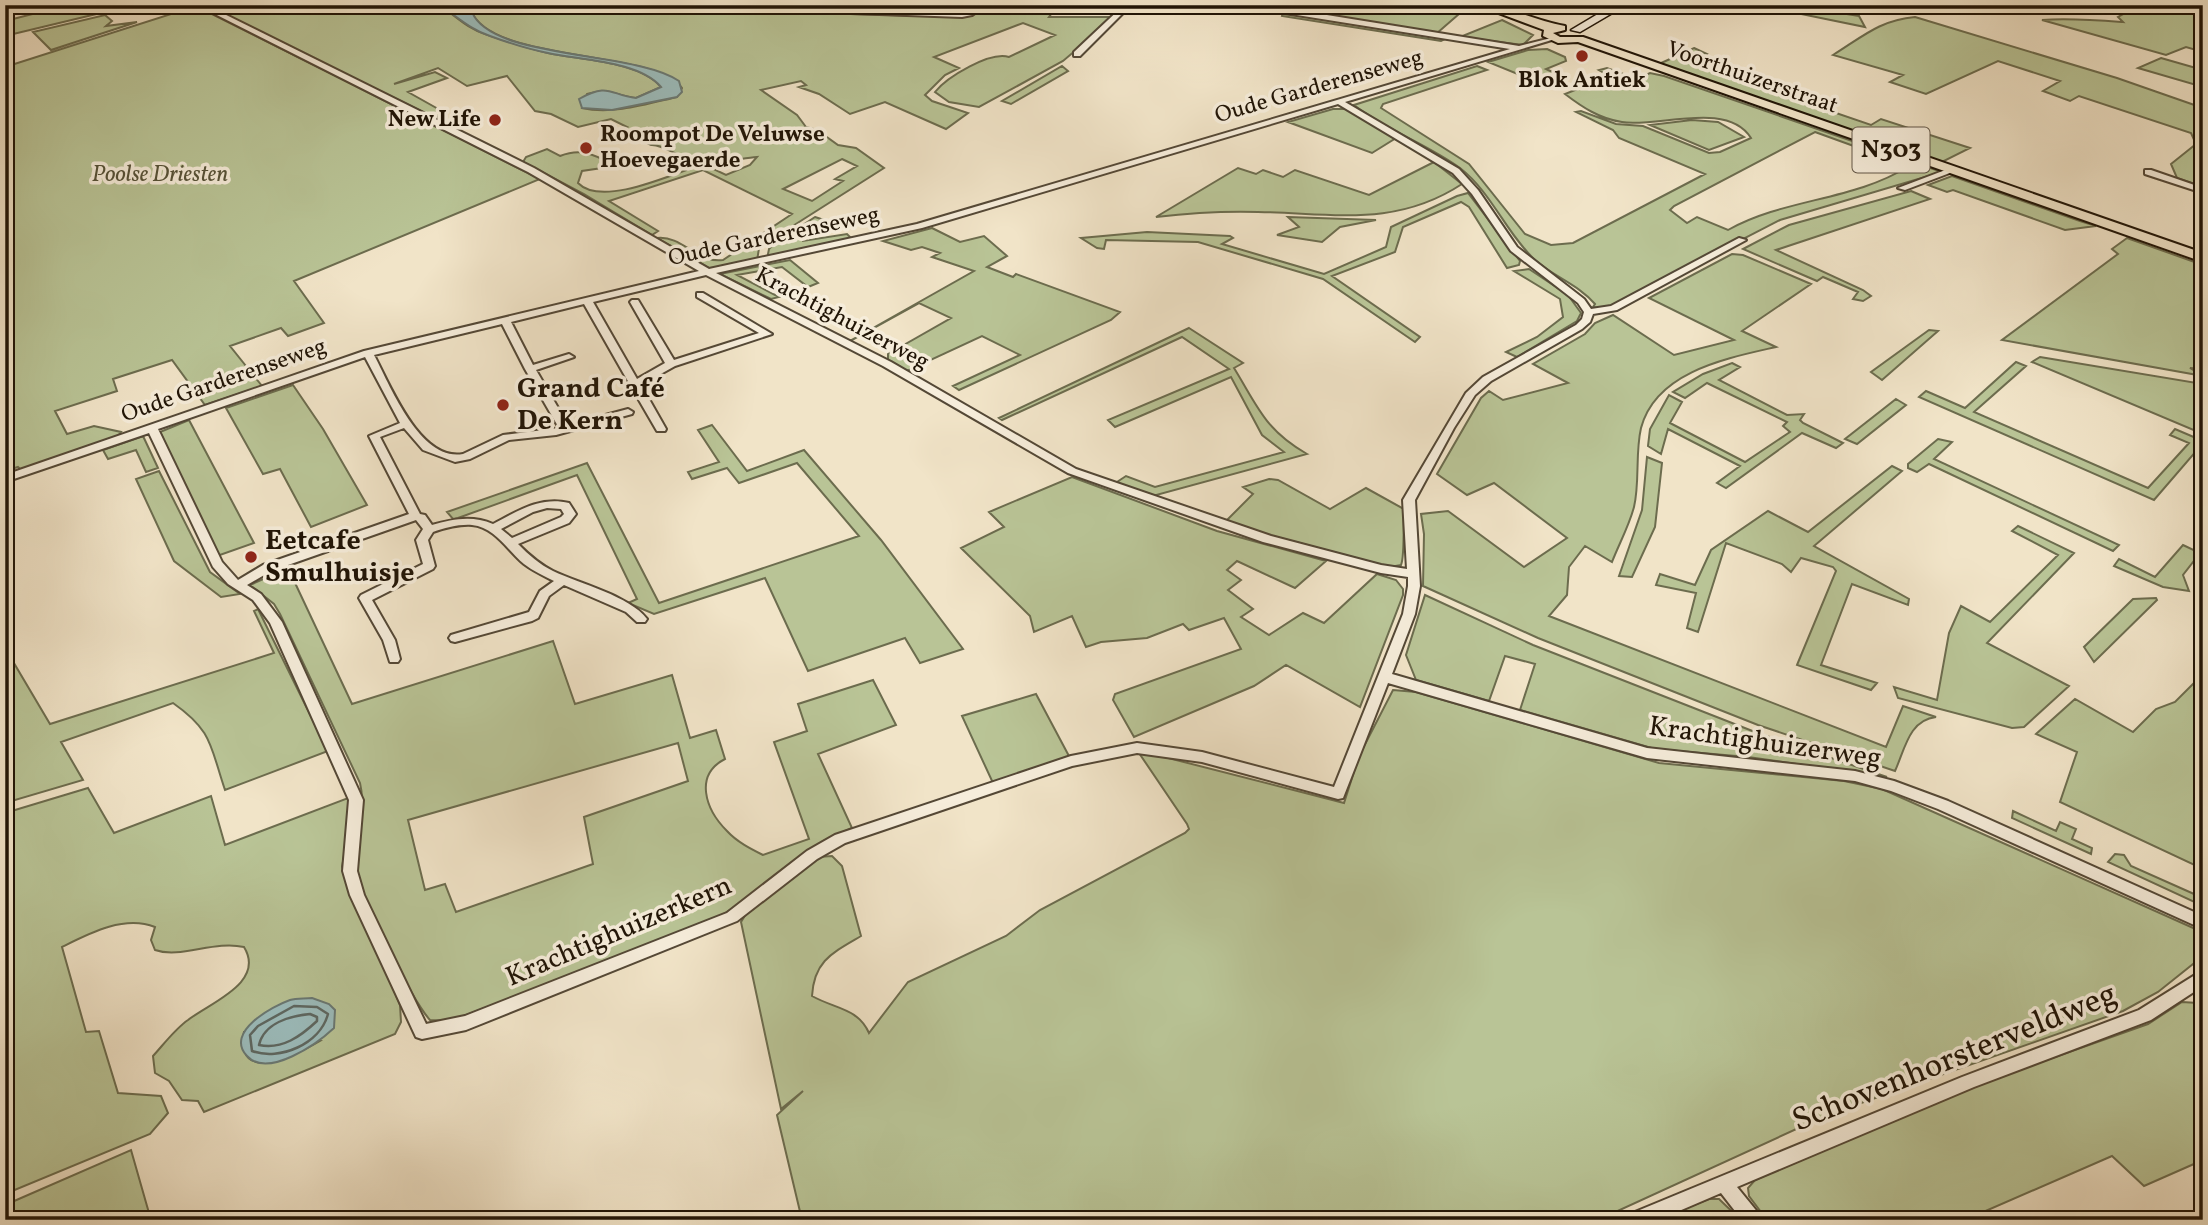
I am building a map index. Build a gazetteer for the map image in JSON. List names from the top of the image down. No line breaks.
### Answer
{"streets":{"main road":["Voorthuizerstraat","N303"],"street":["Oude Garderenseweg","Krachtighuizerweg","Krachtighuizerkern","Schovenhorsterveldweg"]},"crossings":[["Voorthuizerstraat","N303"],["Oude Garderenseweg","N303"],["Oude Garderenseweg","Krachtighuizerweg"],["Oude Garderenseweg","Krachtighuizerkern"],["Krachtighuizerweg","Krachtighuizerkern"]],"parks":["Poolse Driesten"],"places":["Blok Antiek","New Life","Roompot De Veluwse Hoevegaerde","Grand Café De Kern","Eetcafe Smulhuisje"]}
